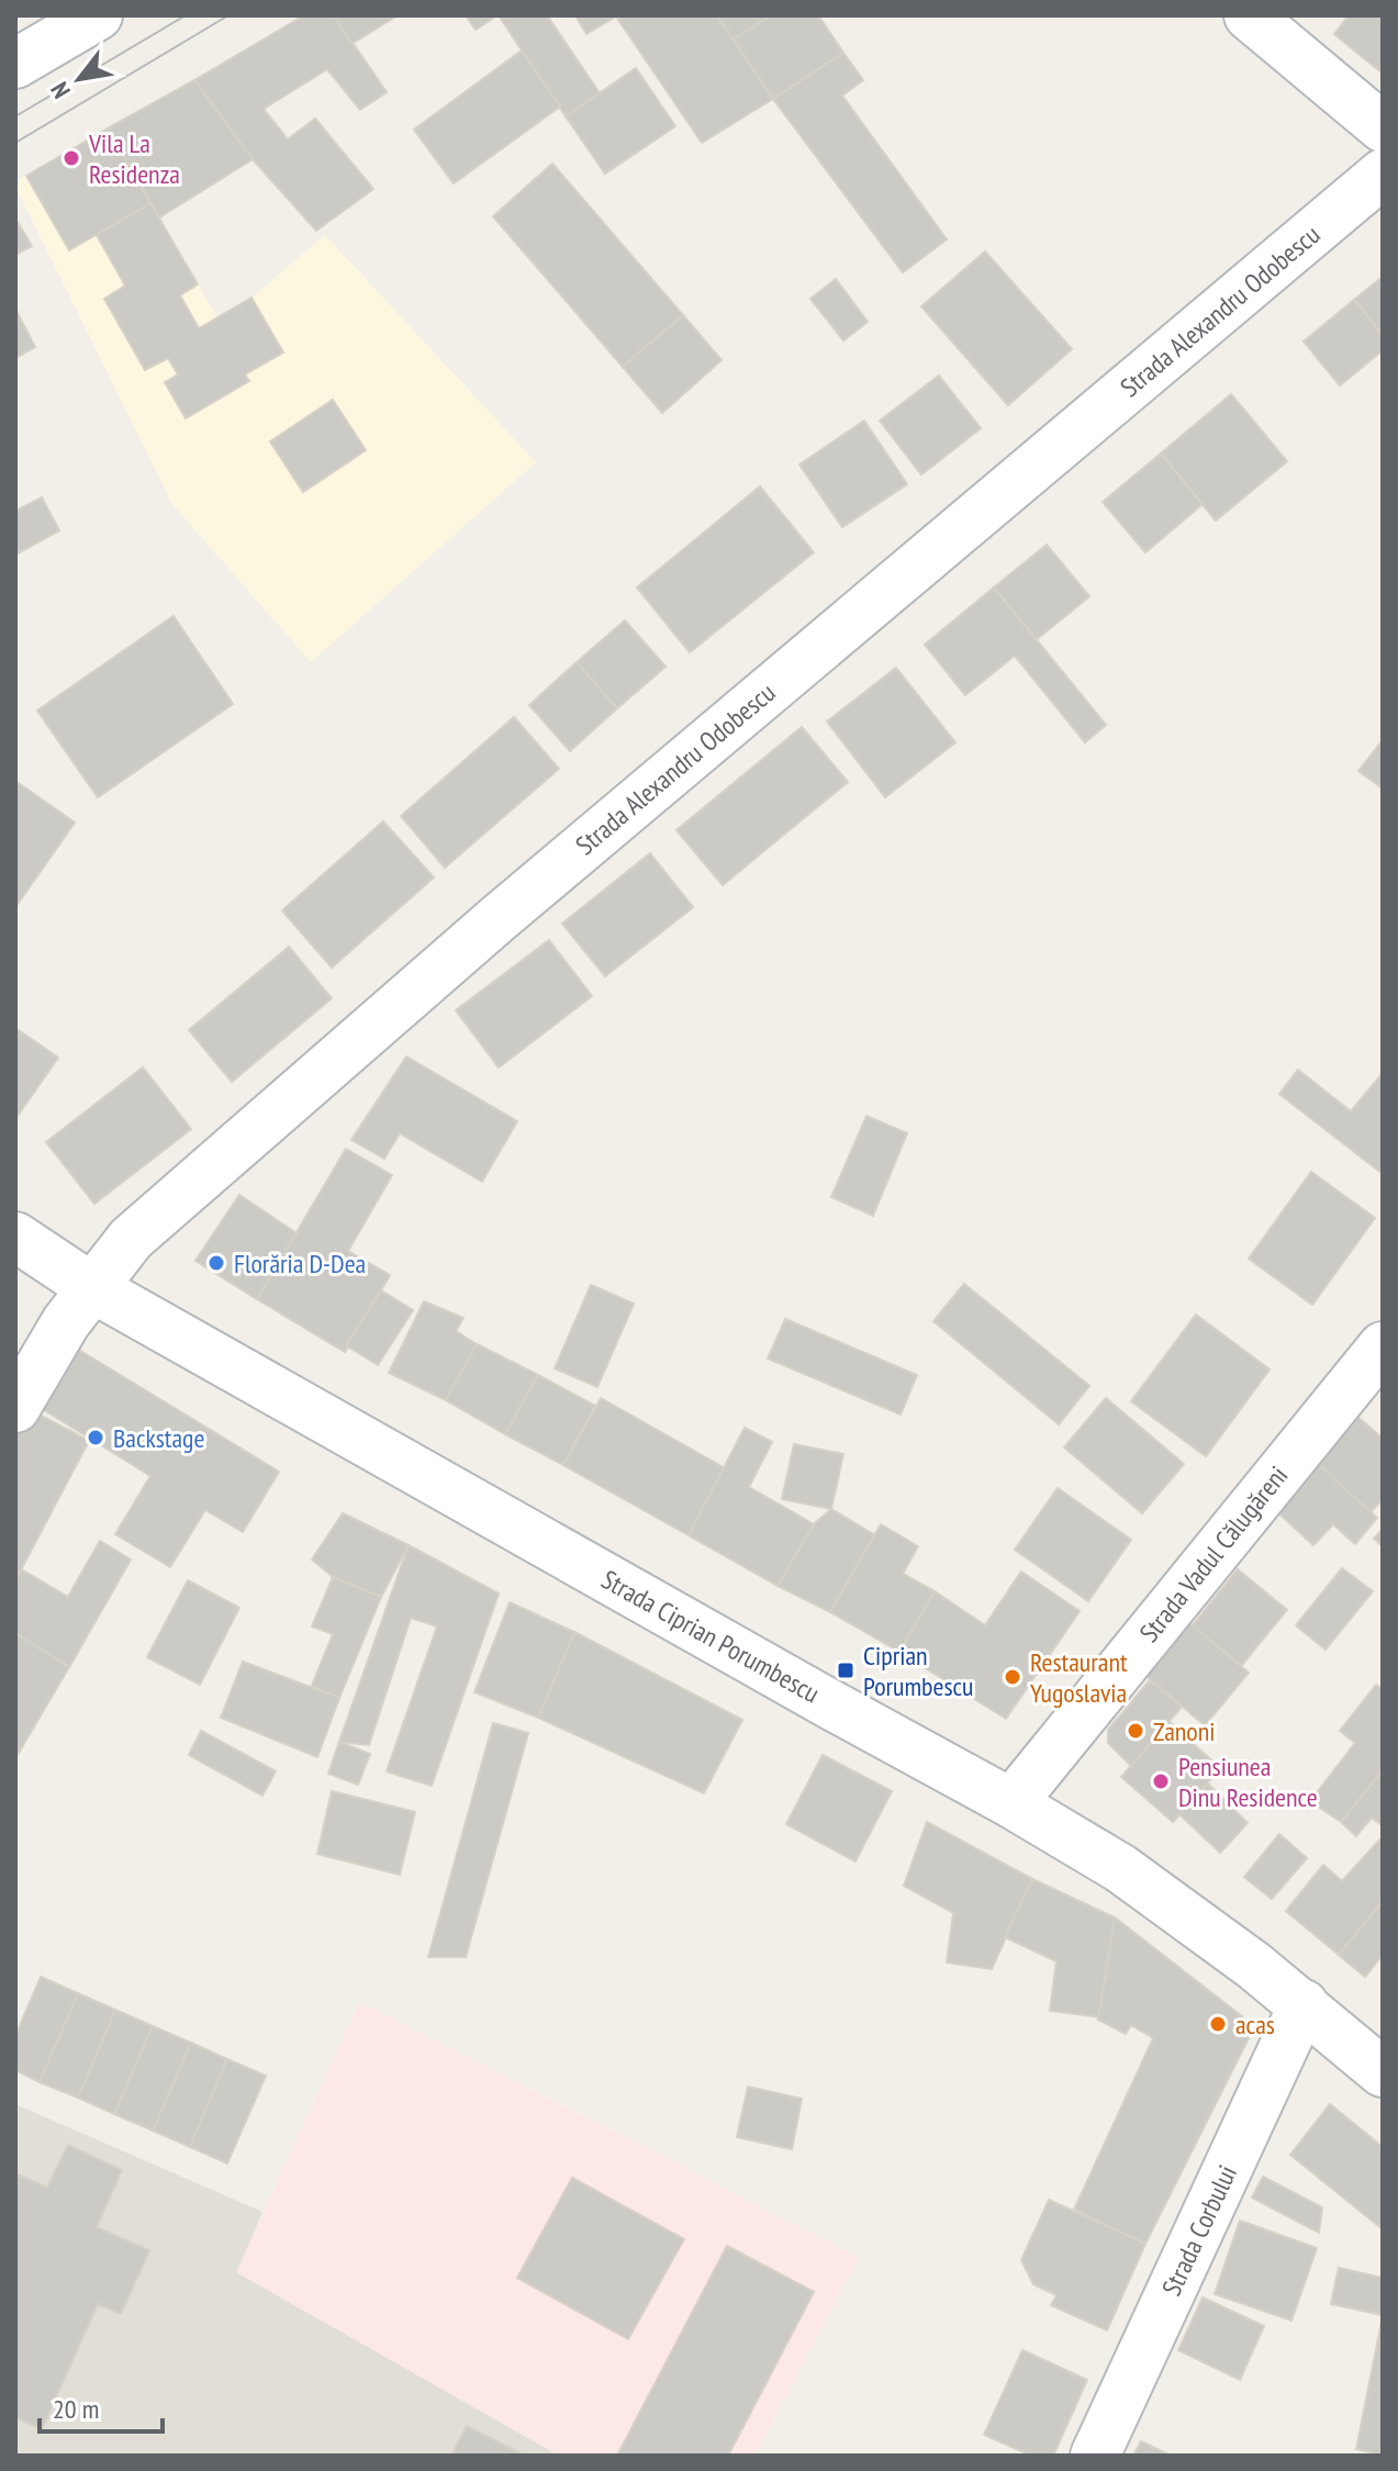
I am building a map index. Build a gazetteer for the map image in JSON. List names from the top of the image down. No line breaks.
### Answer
{"streets":{"street":["Strada Alexandru Odobescu","Strada Vadul Călugăreni","Strada Ciprian Porumbescu","Strada Corbului"]},"crossings":[["Strada Alexandru Odobescu","Strada Ciprian Porumbescu"],["Strada Vadul Călugăreni","Strada Ciprian Porumbescu"],["Strada Ciprian Porumbescu","Strada Corbului"]],"places":{"other":["Vila La Residenza","Florăria D-Dea","Backstage","Restaurant Yugoslavia","Zanoni","Pensiunea Dinu Residence","acas"],"transit":["Ciprian Porumbescu"]},"scale_bar":"20 m","north":"bottom left"}
